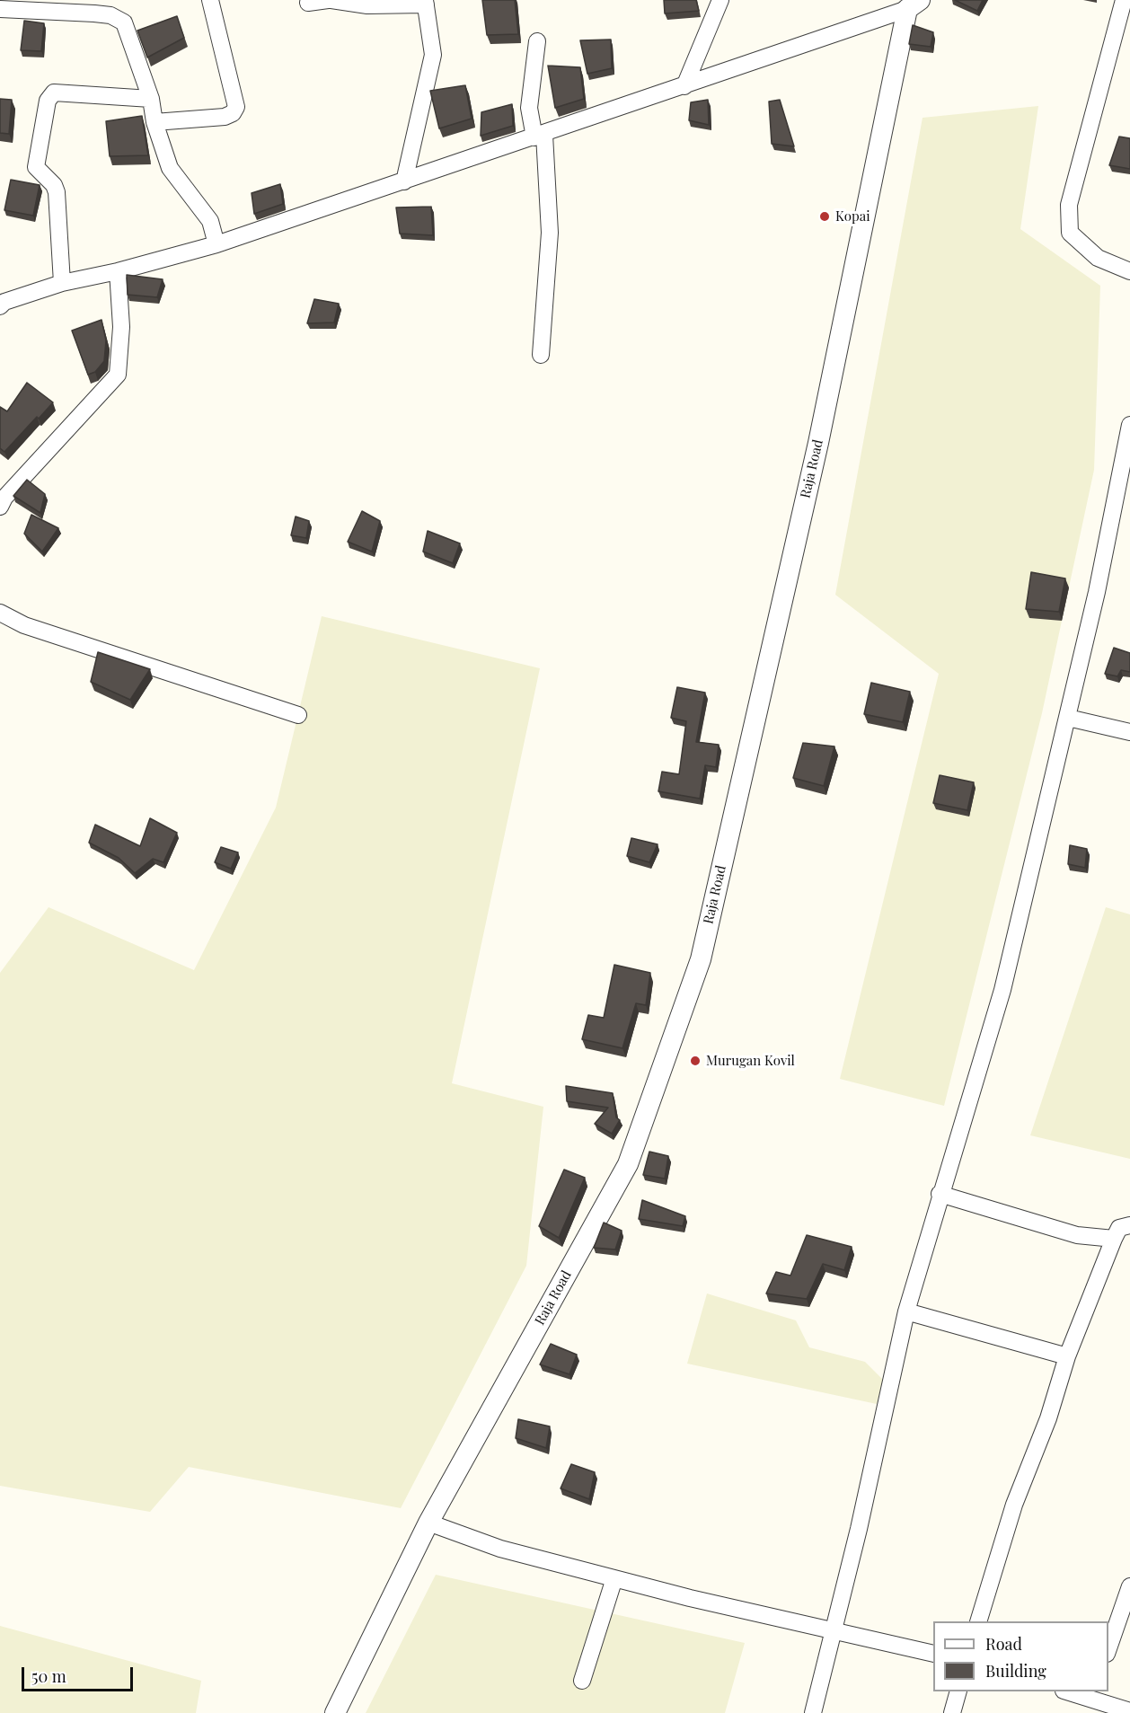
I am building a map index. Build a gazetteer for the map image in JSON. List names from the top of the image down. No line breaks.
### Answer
{"streets":{"street":["Raja Road"]},"places":["Kopai","Murugan Kovil"],"legend":["Road","Building"],"scale_bar":"50 m"}
